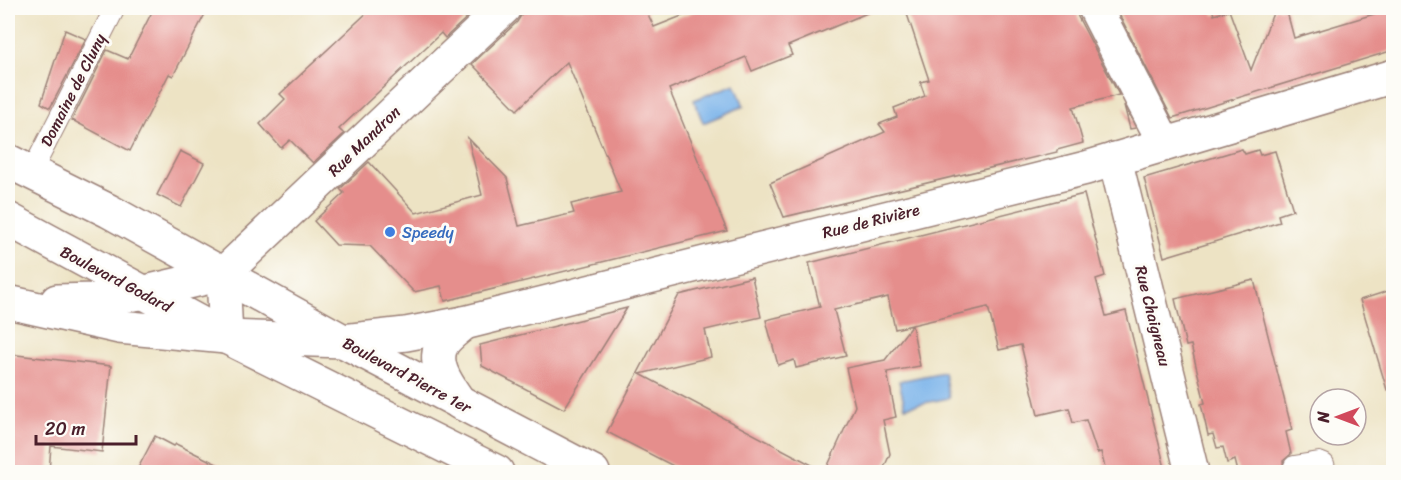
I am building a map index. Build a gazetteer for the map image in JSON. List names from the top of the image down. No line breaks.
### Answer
{"streets":{"street":["Rue Mandron","Rue de Rivière","Boulevard Godard","Rue Chaigneau","Boulevard Pierre 1er"],"lane":["Domaine de Cluny"]},"crossings":[["Rue Mandron","Boulevard Pierre 1er"],["Rue de Rivière","Boulevard Godard"],["Rue de Rivière","Rue Chaigneau"],["Rue de Rivière","Boulevard Pierre 1er"]],"places":["Speedy"],"scale_bar":"20 m","north":"left"}
